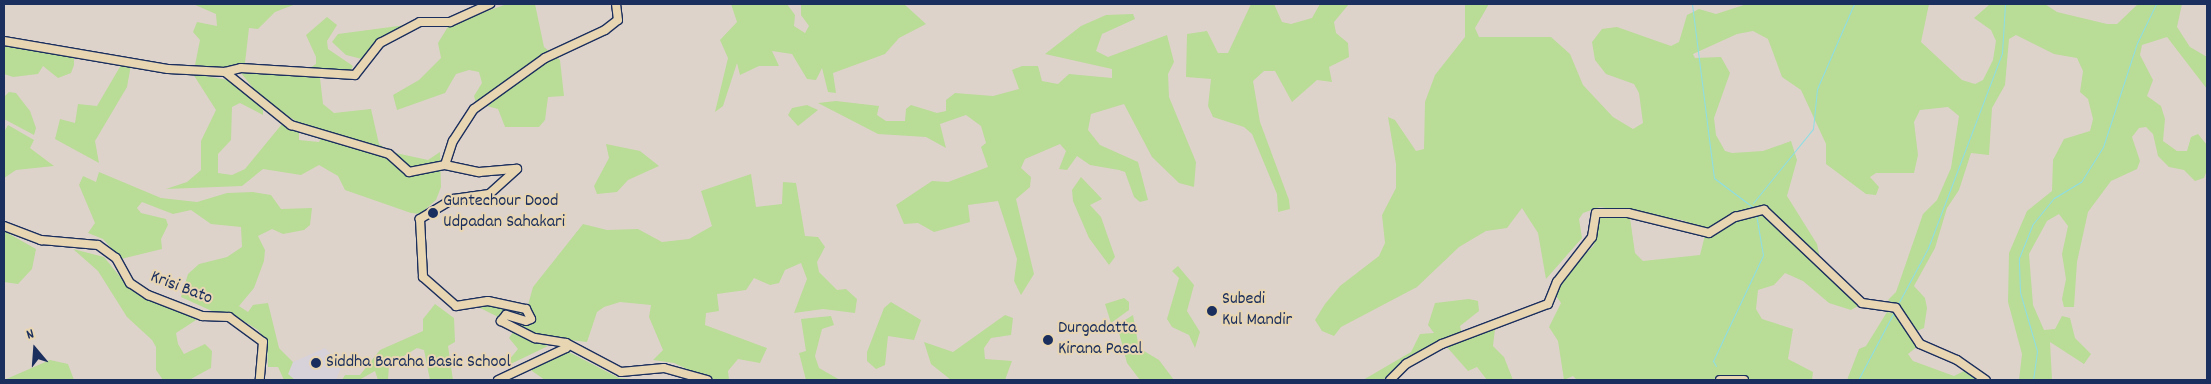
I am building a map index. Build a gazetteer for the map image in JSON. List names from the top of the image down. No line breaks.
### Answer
{"streets":{"street":["Krisi Bato"]},"places":["Guntechour Dood Udpadan Sahakari","Subedi Kul Mandir","Durgadatta Kirana Pasal","Siddha Baraha Basic School"],"north":"top"}
